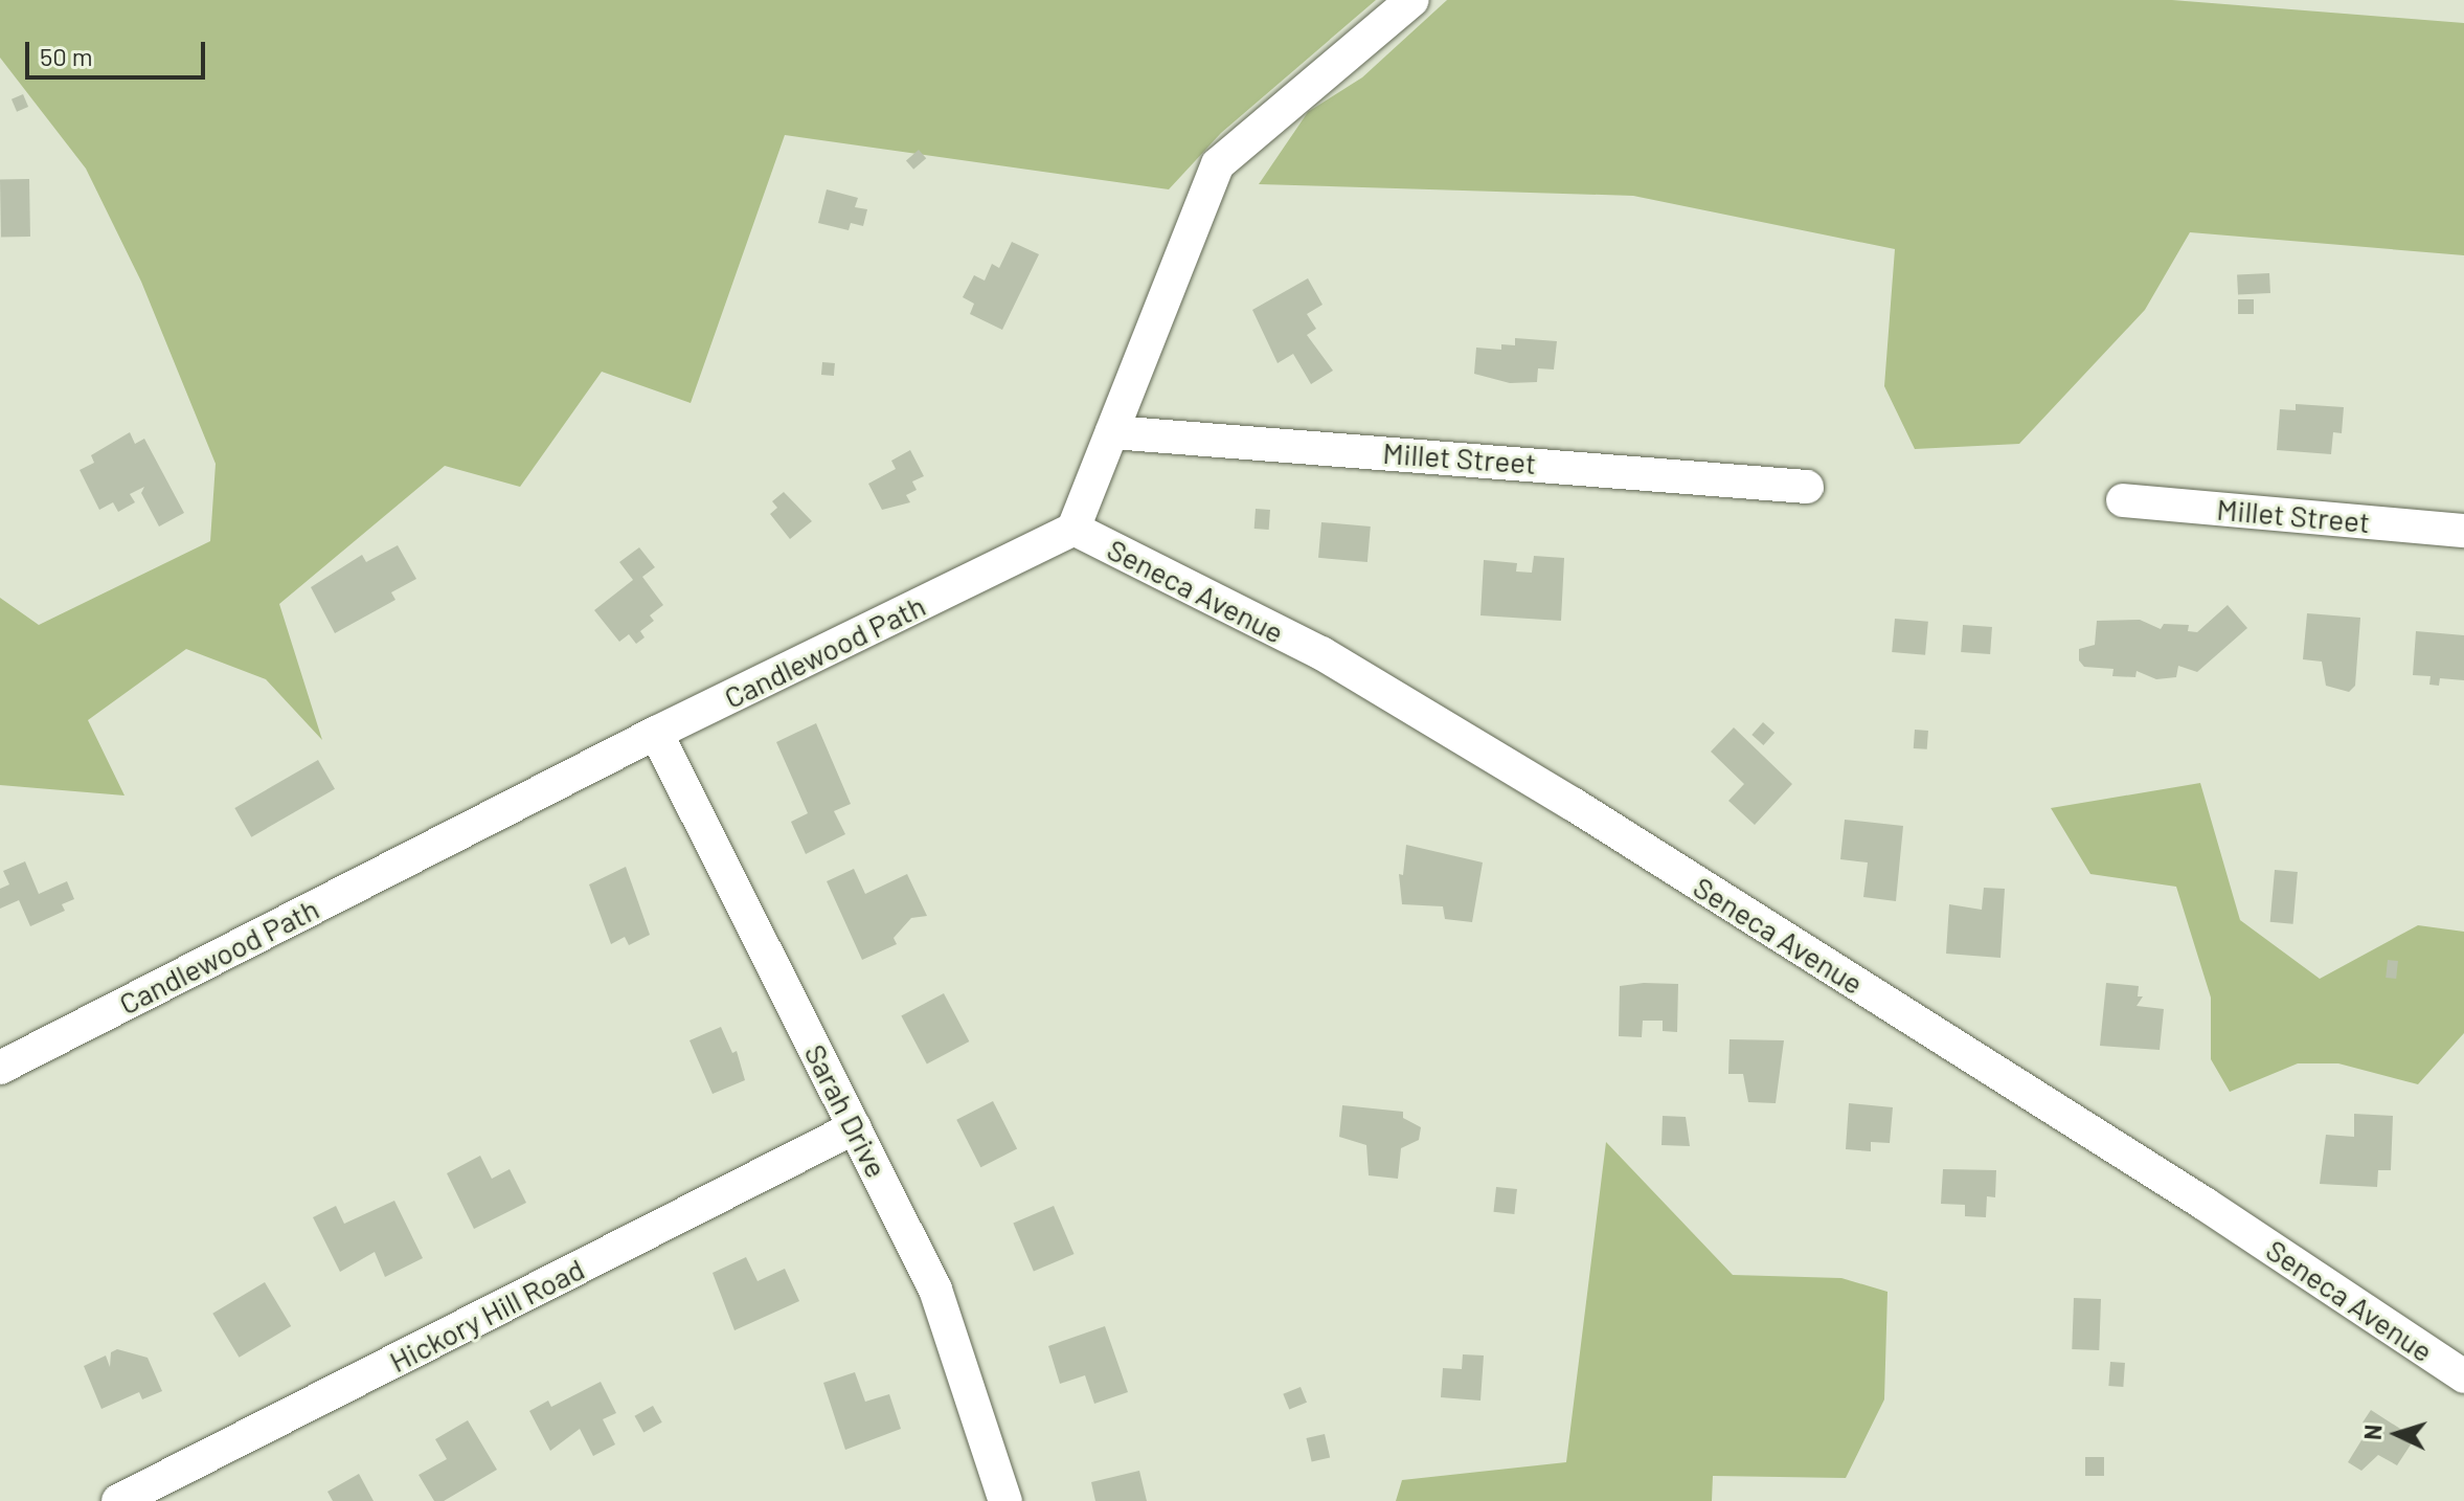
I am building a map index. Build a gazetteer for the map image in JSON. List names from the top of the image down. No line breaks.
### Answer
{"streets":{"street":["Millet Street","Seneca Avenue","Candlewood Path","Sarah Drive","Hickory Hill Road"]},"crossings":[["Seneca Avenue","Candlewood Path"],["Candlewood Path","Sarah Drive"],["Sarah Drive","Hickory Hill Road"]],"scale_bar":"50 m","north":"left"}
